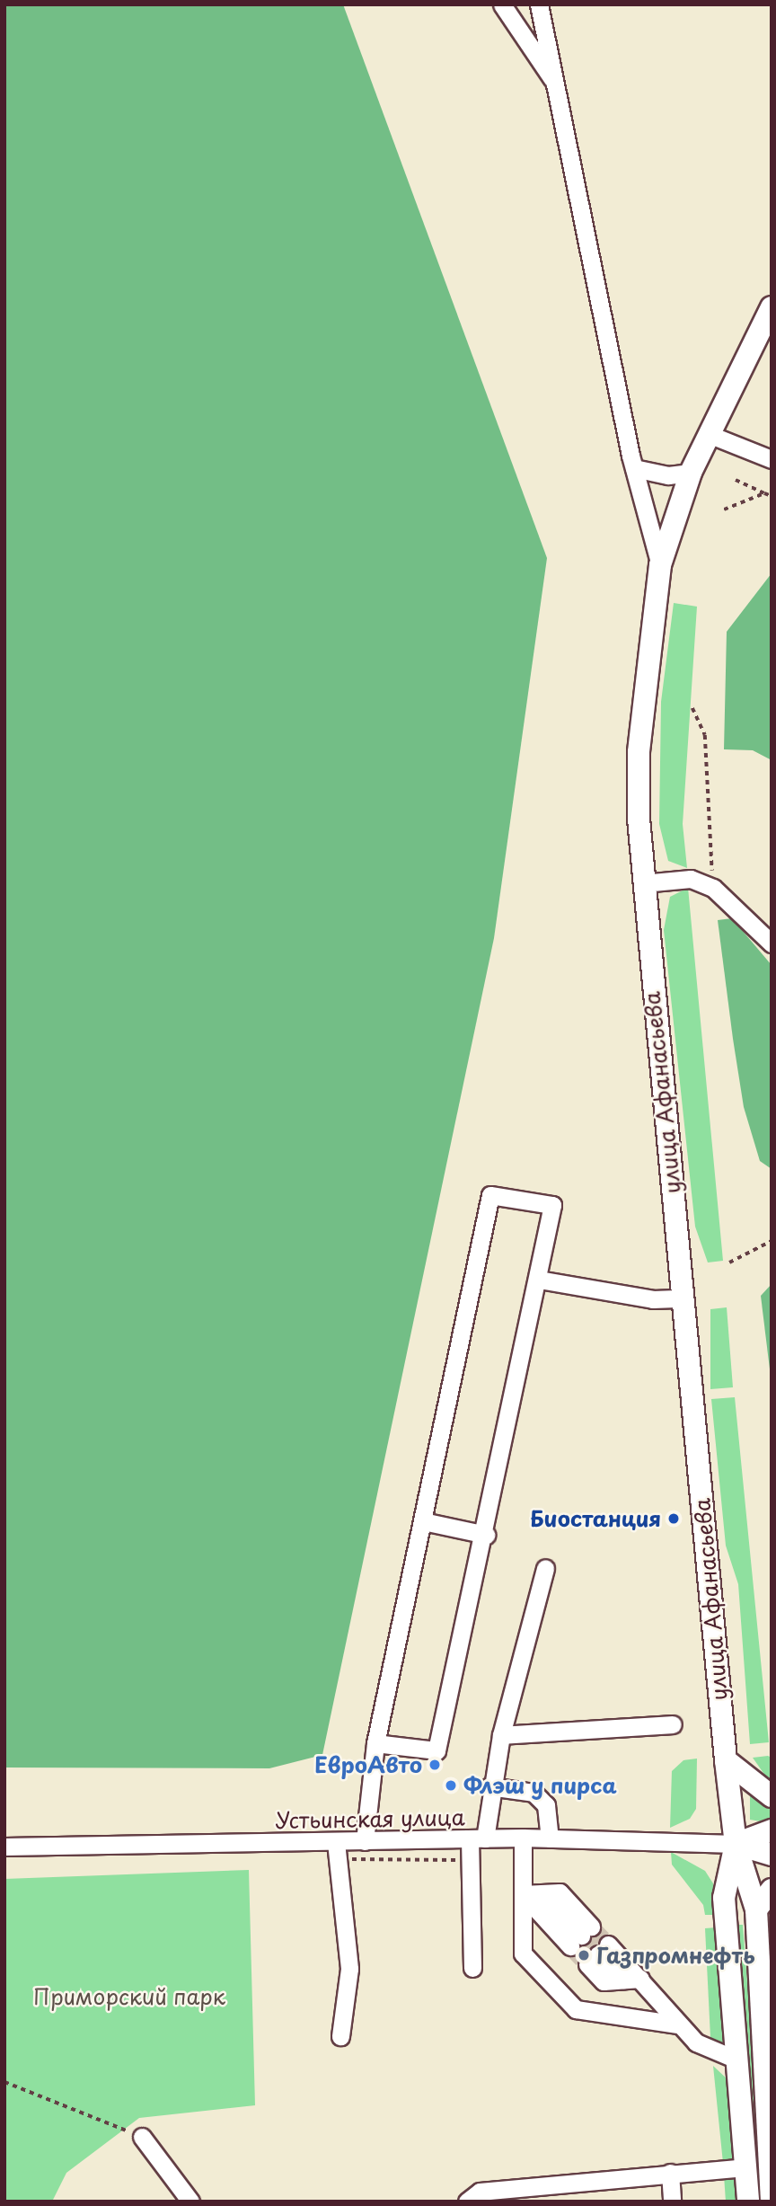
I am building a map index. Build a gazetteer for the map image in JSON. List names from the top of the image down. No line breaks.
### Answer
{"streets":{"main road":["улица Афанасьева"],"street":["Устьинская улица"]},"crossings":[["улица Афанасьева","Устьинская улица"]],"parks":["Приморский парк"],"places":["Биостанция","ЕвроАвто","Флэш у пирса","Газпромнефть"]}
